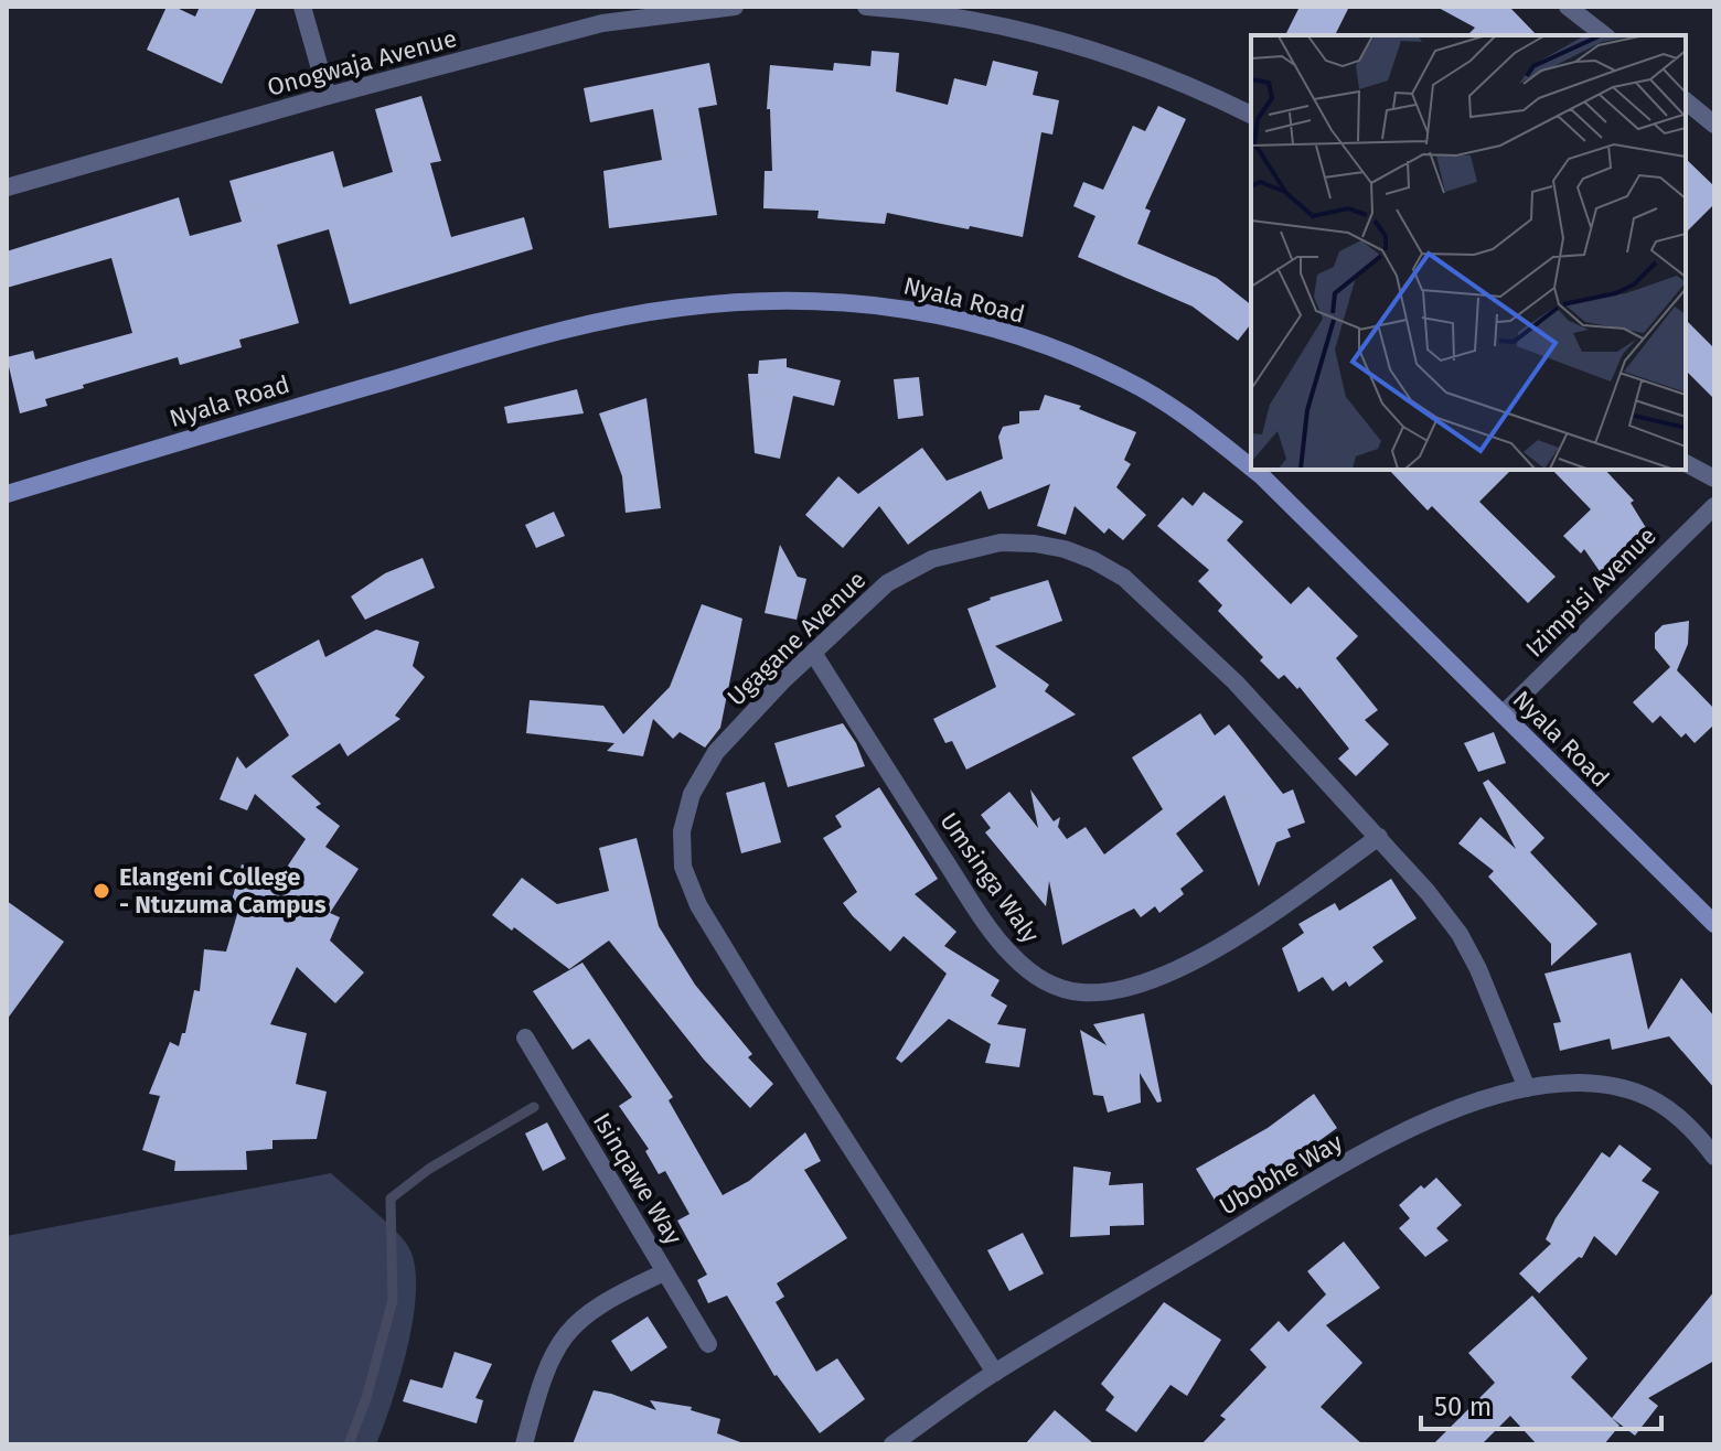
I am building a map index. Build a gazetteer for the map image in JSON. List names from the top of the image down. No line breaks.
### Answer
{"streets":{"street":["Onogwaja Avenue","Nyala Road","Izimpisi Avenue","Ugagane Avenue","Umsinga Waly","Ubobhe Way","Isinqawe Way"]},"crossings":[["Nyala Road","Izimpisi Avenue"],["Ugagane Avenue","Umsinga Waly"],["Ugagane Avenue","Ubobhe Way"]],"places":["Elangeni College - Ntuzuma Campus"],"scale_bar":"50 m"}
